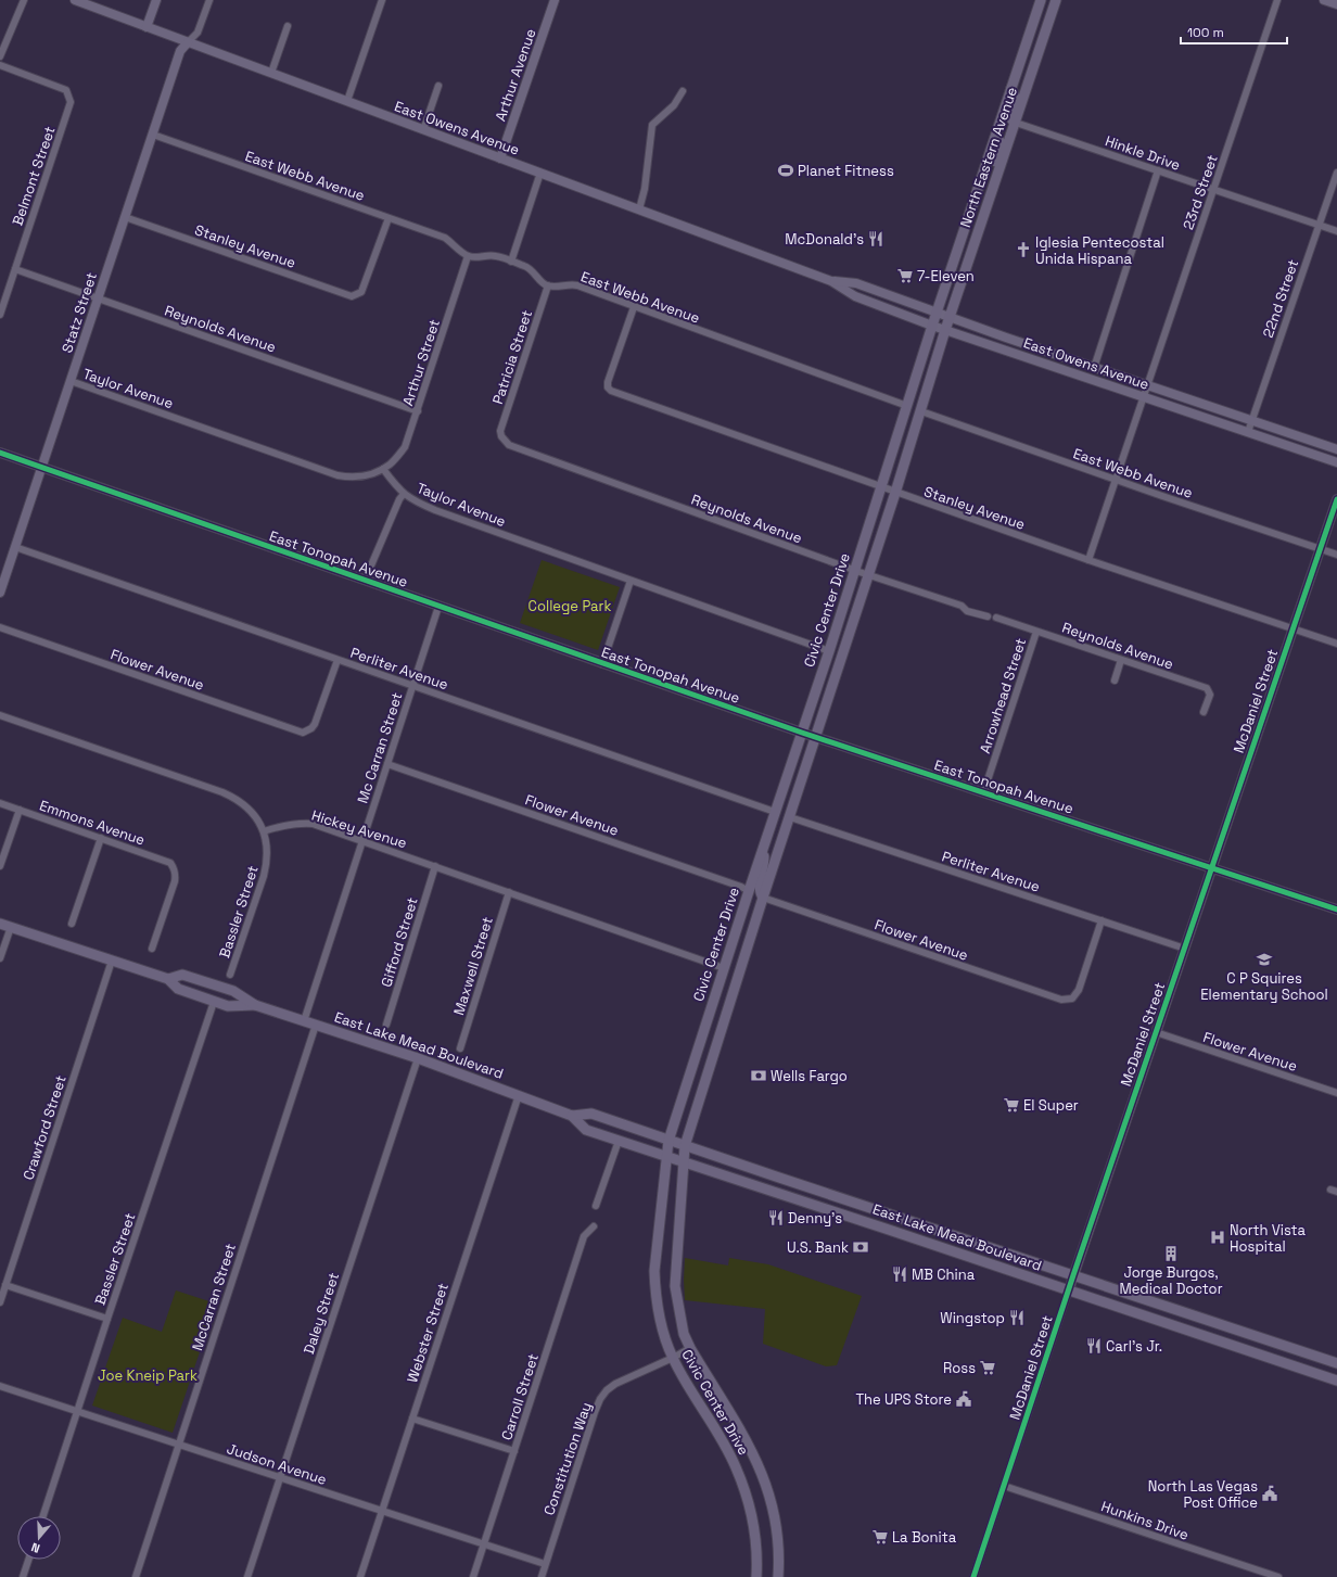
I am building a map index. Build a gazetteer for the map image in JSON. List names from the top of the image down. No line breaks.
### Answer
{"streets":{"main road":["North Eastern Avenue","Civic Center Drive","East Lake Mead Boulevard"],"street":["Arthur Avenue","East Owens Avenue","Hinkle Drive","Belmont Street","East Webb Avenue","23rd Street","Stanley Avenue","22nd Street","Statz Street","Reynolds Avenue","Patricia Street","Arthur Street","Taylor Avenue","East Tonopah Avenue","Perliter Avenue","Flower Avenue","Arrowhead Street","McDaniel Street","Mc Carran Street","Emmons Avenue","Hickey Avenue","Bassler Street","Gifford Street","Maxwell Street","Crawford Street","McCarran Street","Daley Street","Webster Street","Carroll Street","Constitution Way","Judson Avenue","Hunkins Drive"]},"crossings":[["Arthur Avenue","East Owens Avenue"],["East Owens Avenue","North Eastern Avenue"],["East Owens Avenue","23rd Street"],["East Owens Avenue","22nd Street"],["East Owens Avenue","Statz Street"],["East Owens Avenue","Civic Center Drive"],["Hinkle Drive","North Eastern Avenue"],["Hinkle Drive","23rd Street"],["Hinkle Drive","22nd Street"],["North Eastern Avenue","Civic Center Drive"],["Belmont Street","Reynolds Avenue"],["East Webb Avenue","Stanley Avenue"],["East Webb Avenue","Statz Street"],["East Webb Avenue","Patricia Street"],["East Webb Avenue","Arthur Street"],["East Webb Avenue","Civic Center Drive"],["East Webb Avenue","McDaniel Street"],["Stanley Avenue","Statz Street"],["Stanley Avenue","Civic Center Drive"],["Stanley Avenue","McDaniel Street"],["Statz Street","Reynolds Avenue"],["Statz Street","Taylor Avenue"],["Statz Street","East Tonopah Avenue"],["Statz Street","Perliter Avenue"],["Reynolds Avenue","Patricia Street"],["Reynolds Avenue","Arthur Street"],["Reynolds Avenue","Civic Center Drive"],["Reynolds Avenue","Arrowhead Street"],["Arthur Street","Taylor Avenue"],["Taylor Avenue","Civic Center Drive"],["East Tonopah Avenue","Civic Center Drive"],["East Tonopah Avenue","Arrowhead Street"],["East Tonopah Avenue","McDaniel Street"],["East Tonopah Avenue","Mc Carran Street"],["Civic Center Drive","Perliter Avenue"],["Civic Center Drive","Flower Avenue"],["Civic Center Drive","Hickey Avenue"],["Civic Center Drive","East Lake Mead Boulevard"],["Civic Center Drive","Constitution Way"],["Perliter Avenue","Flower Avenue"],["Perliter Avenue","McDaniel Street"],["Perliter Avenue","Mc Carran Street"],["Flower Avenue","McDaniel Street"],["Flower Avenue","Mc Carran Street"],["McDaniel Street","East Lake Mead Boulevard"],["McDaniel Street","Hunkins Drive"],["Mc Carran Street","Hickey Avenue"],["Mc Carran Street","East Lake Mead Boulevard"],["Hickey Avenue","Bassler Street"],["Hickey Avenue","Gifford Street"],["Hickey Avenue","Maxwell Street"],["Bassler Street","East Lake Mead Boulevard"],["Bassler Street","Judson Avenue"],["East Lake Mead Boulevard","Crawford Street"],["East Lake Mead Boulevard","McCarran Street"],["East Lake Mead Boulevard","Daley Street"],["East Lake Mead Boulevard","Webster Street"],["McCarran Street","Judson Avenue"],["Daley Street","Judson Avenue"],["Webster Street","Judson Avenue"],["Carroll Street","Judson Avenue"],["Constitution Way","Judson Avenue"]],"parks":["College Park","Joe Kneip Park"],"places":{"sports":["Planet Fitness"],"restaurant":["McDonald's","Denny's","MB China","Wingstop","Carl's Jr."],"church":["Iglesia Pentecostal Unida Hispana"],"supermarket":["7-Eleven","El Super","Ross","La Bonita"],"school or university":["C P Squires Elementary School"],"bank":["Wells Fargo","U.S. Bank"],"hospital":["North Vista Hospital"],"building":["Jorge Burgos, Medical Doctor"],"public building":["The UPS Store","North Las Vegas Post Office"]},"scale_bar":"100 m","north":"bottom"}
